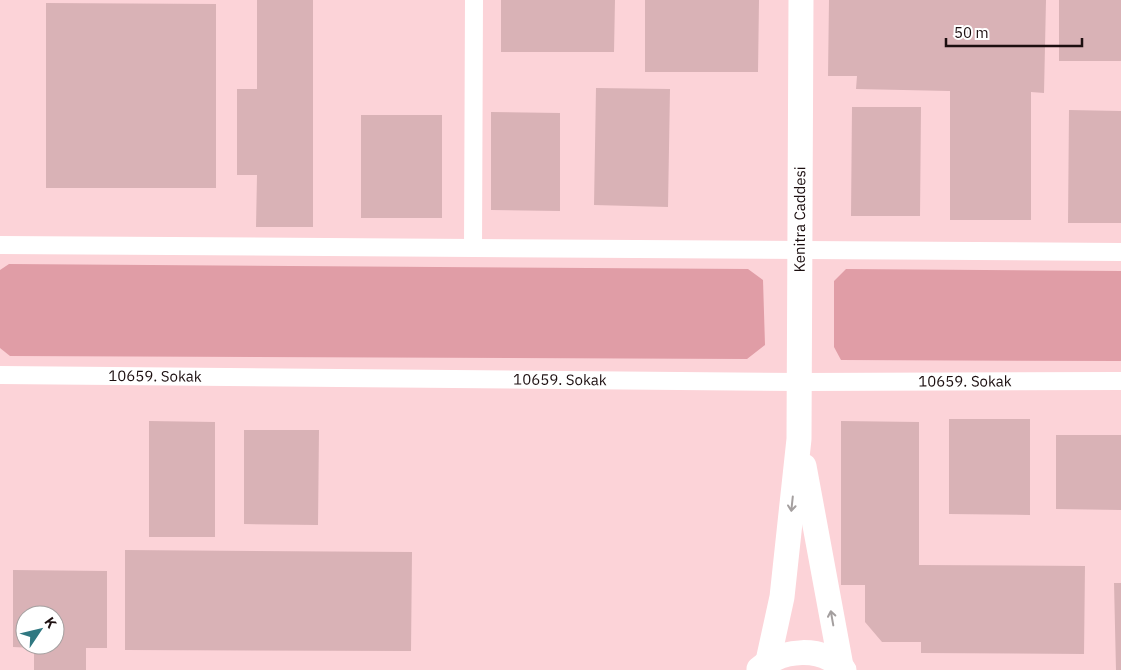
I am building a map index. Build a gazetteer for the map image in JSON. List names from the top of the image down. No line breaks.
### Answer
{"streets":{"street":["Kenitra Caddesi","10659. Sokak"]},"crossings":[["Kenitra Caddesi","10659. Sokak"]],"scale_bar":"50 m","north":"top right"}
